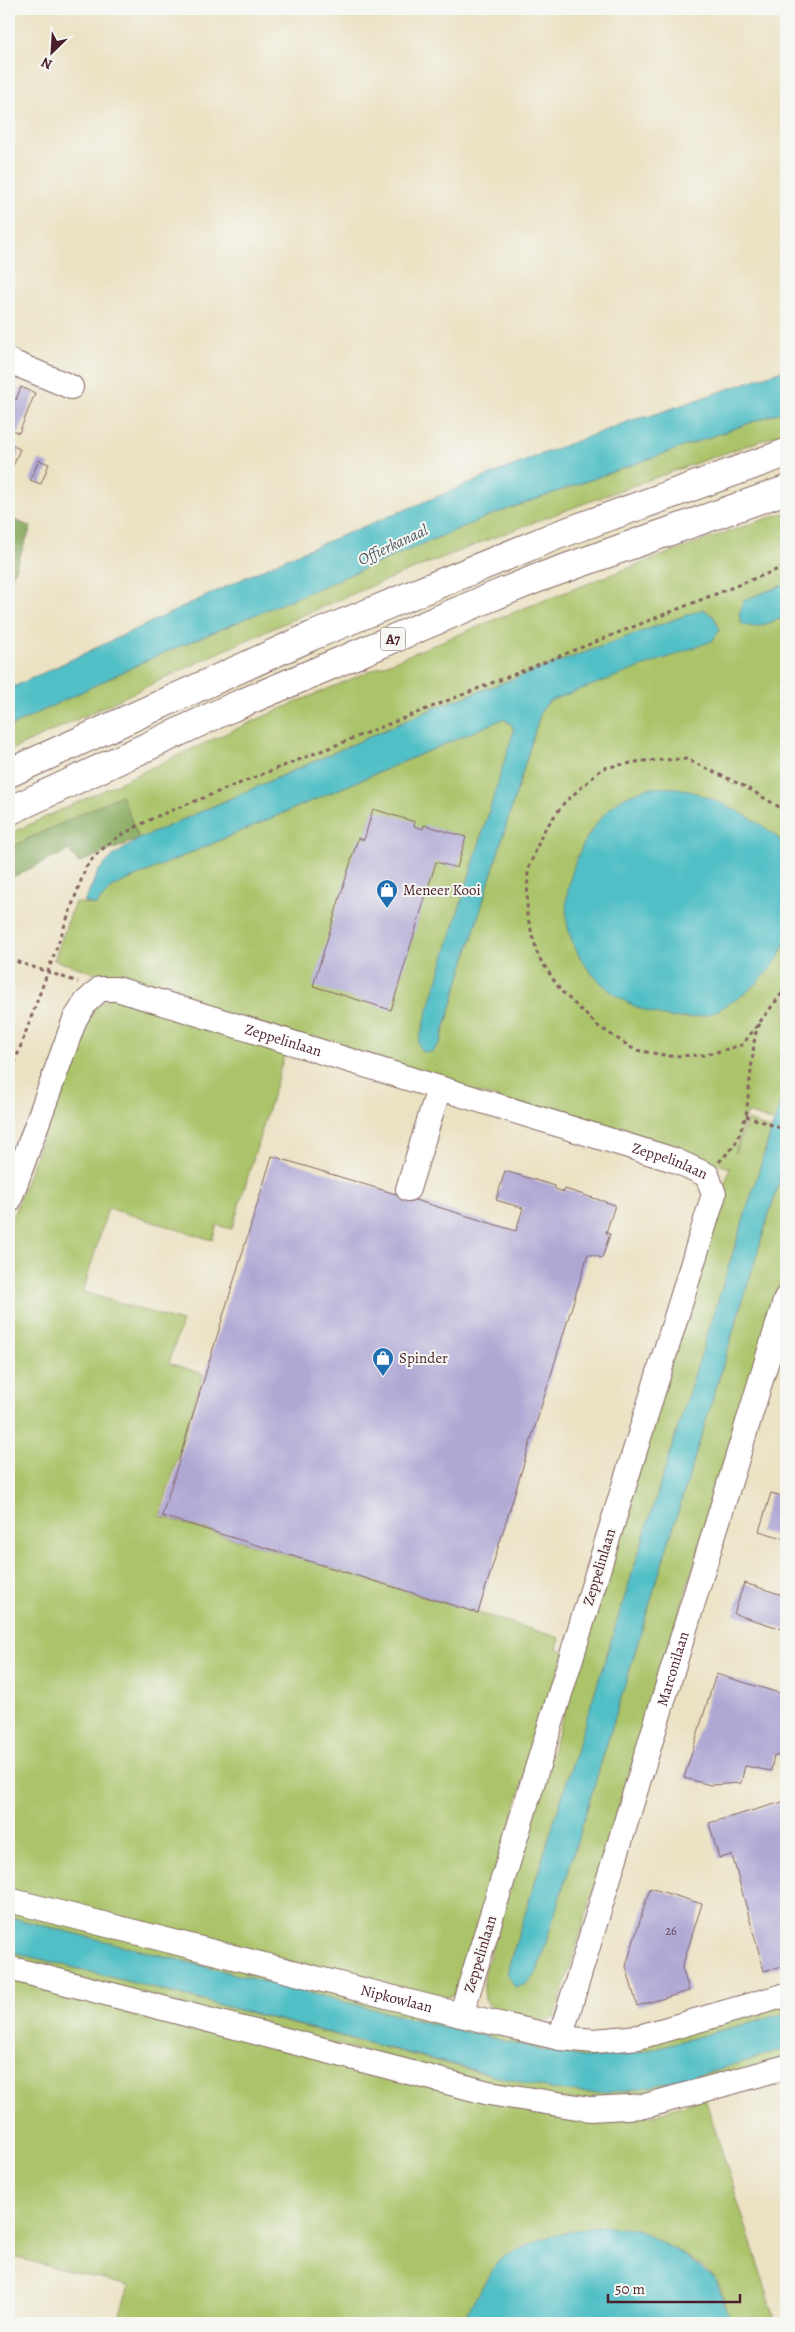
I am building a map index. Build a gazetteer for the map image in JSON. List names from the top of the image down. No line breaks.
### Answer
{"streets":{"highway":["A7"],"street":["Zeppelinlaan","Marconilaan","Nipkowlaan"]},"crossings":[["Zeppelinlaan","Nipkowlaan"],["Marconilaan","Nipkowlaan"]],"water":["Offierkanaal"],"places":{"shop":["Meneer Kooi","Spinder"]},"house_numbers":["26"],"scale_bar":"50 m","north":"bottom left"}
